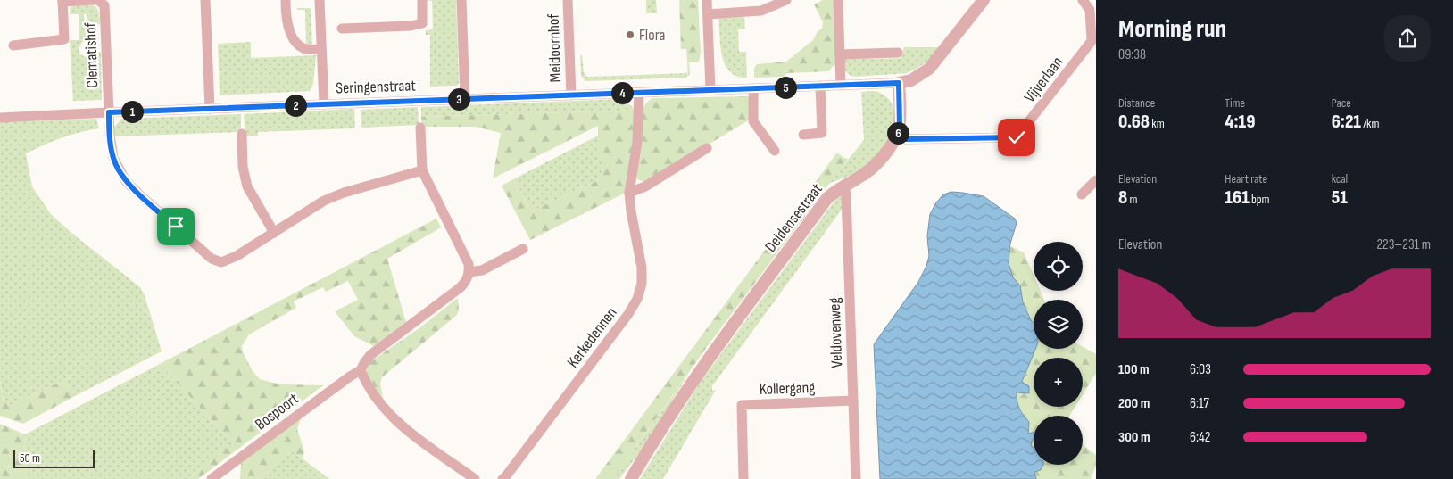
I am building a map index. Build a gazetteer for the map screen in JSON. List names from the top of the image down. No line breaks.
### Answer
{"streets":{"street":["Meidoornhof","Clematishof","Vijverlaan","Seringenstraat","Deldensestraat","Veldovenweg","Kerkedennen","Kollergang","Bospoort"]},"crossings":[["Meidoornhof","Seringenstraat"],["Clematishof","Seringenstraat"],["Vijverlaan","Deldensestraat"],["Seringenstraat","Deldensestraat"],["Seringenstraat","Kerkedennen"],["Deldensestraat","Veldovenweg"],["Veldovenweg","Kollergang"]],"places":["Flora"],"scale_bar":"50 m","page":{"heading":["Morning run","09:38"],"stats":[["Distance","0.68 km"],["Time","4:19"],["Pace","6:21 /km"],["Elevation","8 m"],["Heart rate","161 bpm"],["kcal","51"]],"pins":["5","4","3","2","1","6"],"chart":["Elevation","223–231 m"],"map_buttons":["+","−"],"list":[{"name":"100 m","note":"6:03"},{"name":"200 m","note":"6:17"},{"name":"300 m","note":"6:42"}],"scale":"50 m"}}
